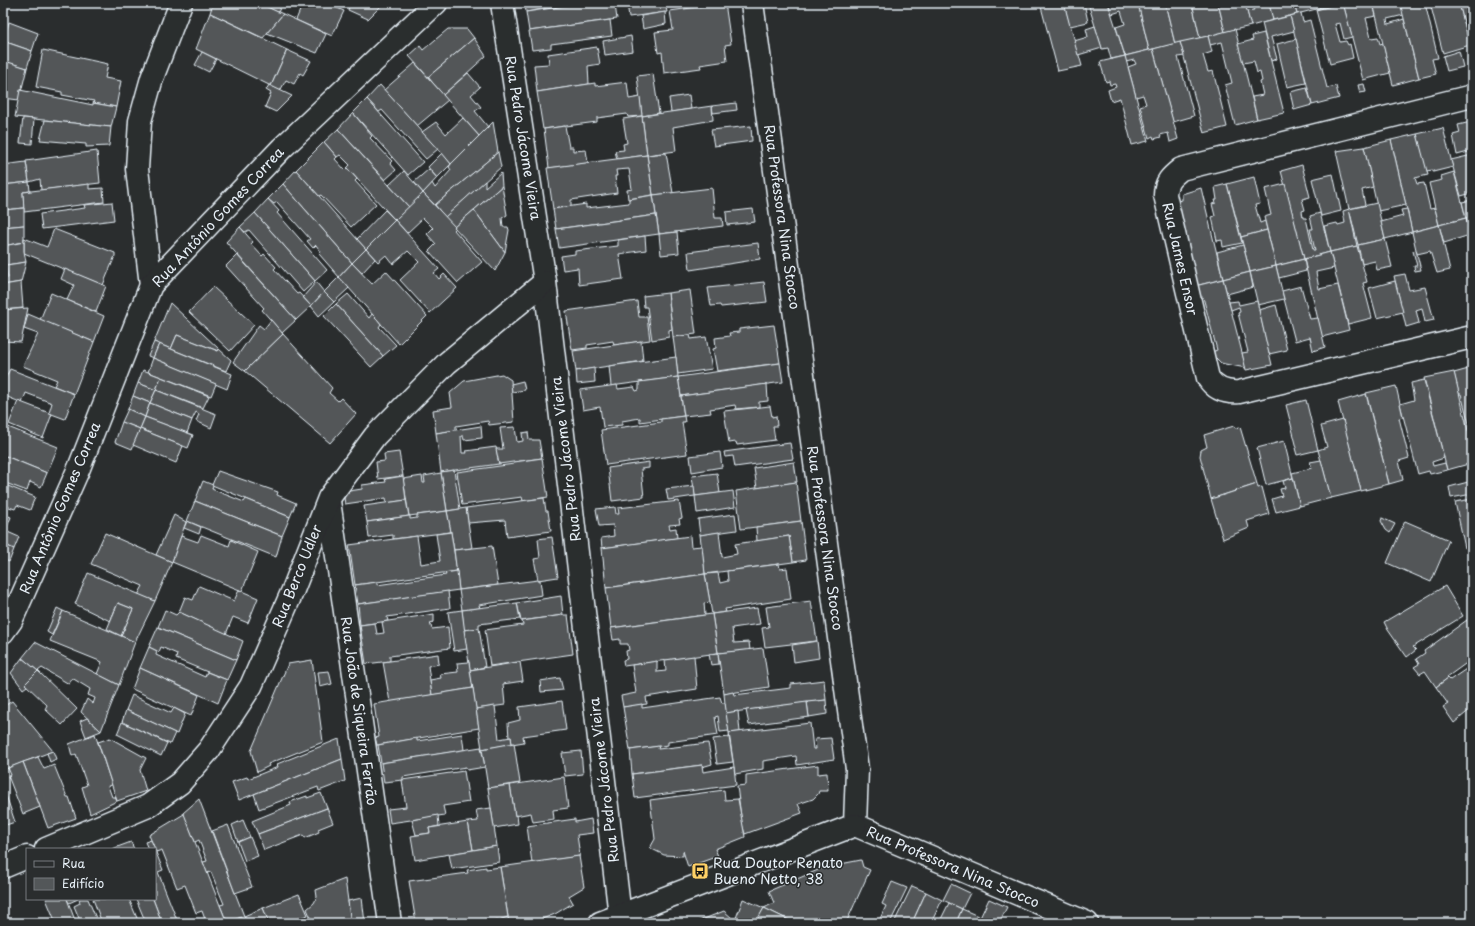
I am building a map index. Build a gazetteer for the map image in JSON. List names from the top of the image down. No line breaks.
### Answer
{"streets":{"street":["Rua Pedro Jácome Vieira","Rua Antônio Gomes Correa","Rua Professora Nina Stocco","Rua James Ensor","Rua Berco Udler","Rua João de Siqueira Ferrão"]},"crossings":[["Rua Pedro Jácome Vieira","Rua Berco Udler"],["Rua Berco Udler","Rua João de Siqueira Ferrão"]],"places":{"bus stop":["Rua Doutor Renato Bueno Netto, 38"]},"legend":["Rua","Edifício"]}
